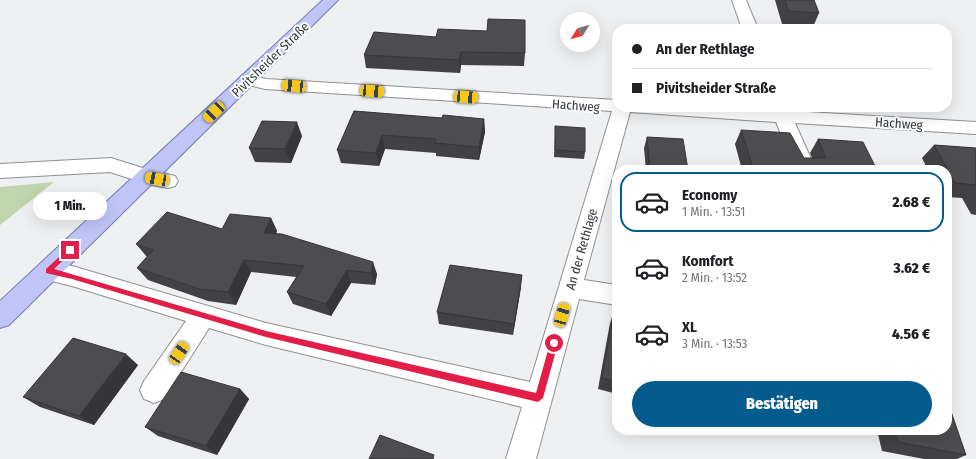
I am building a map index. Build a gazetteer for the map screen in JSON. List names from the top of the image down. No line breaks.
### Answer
{"streets":{"main road":["Pivitsheider Straße"],"street":["Hachweg","An der Rethlage"]},"crossings":[["Pivitsheider Straße","Hachweg"]],"north":"bottom left","page":{"banner":["An der Rethlage","Pivitsheider Straße"],"list":[{"name":"Economy","note":"1 Min. · 13:51","value":"2.68 €"},{"name":"Komfort","note":"2 Min. · 13:52","value":"3.62 €"},{"name":"XL","note":"3 Min. · 13:53","value":"4.56 €"}],"bubble":"1 Min.","buttons":"Bestätigen"}}
